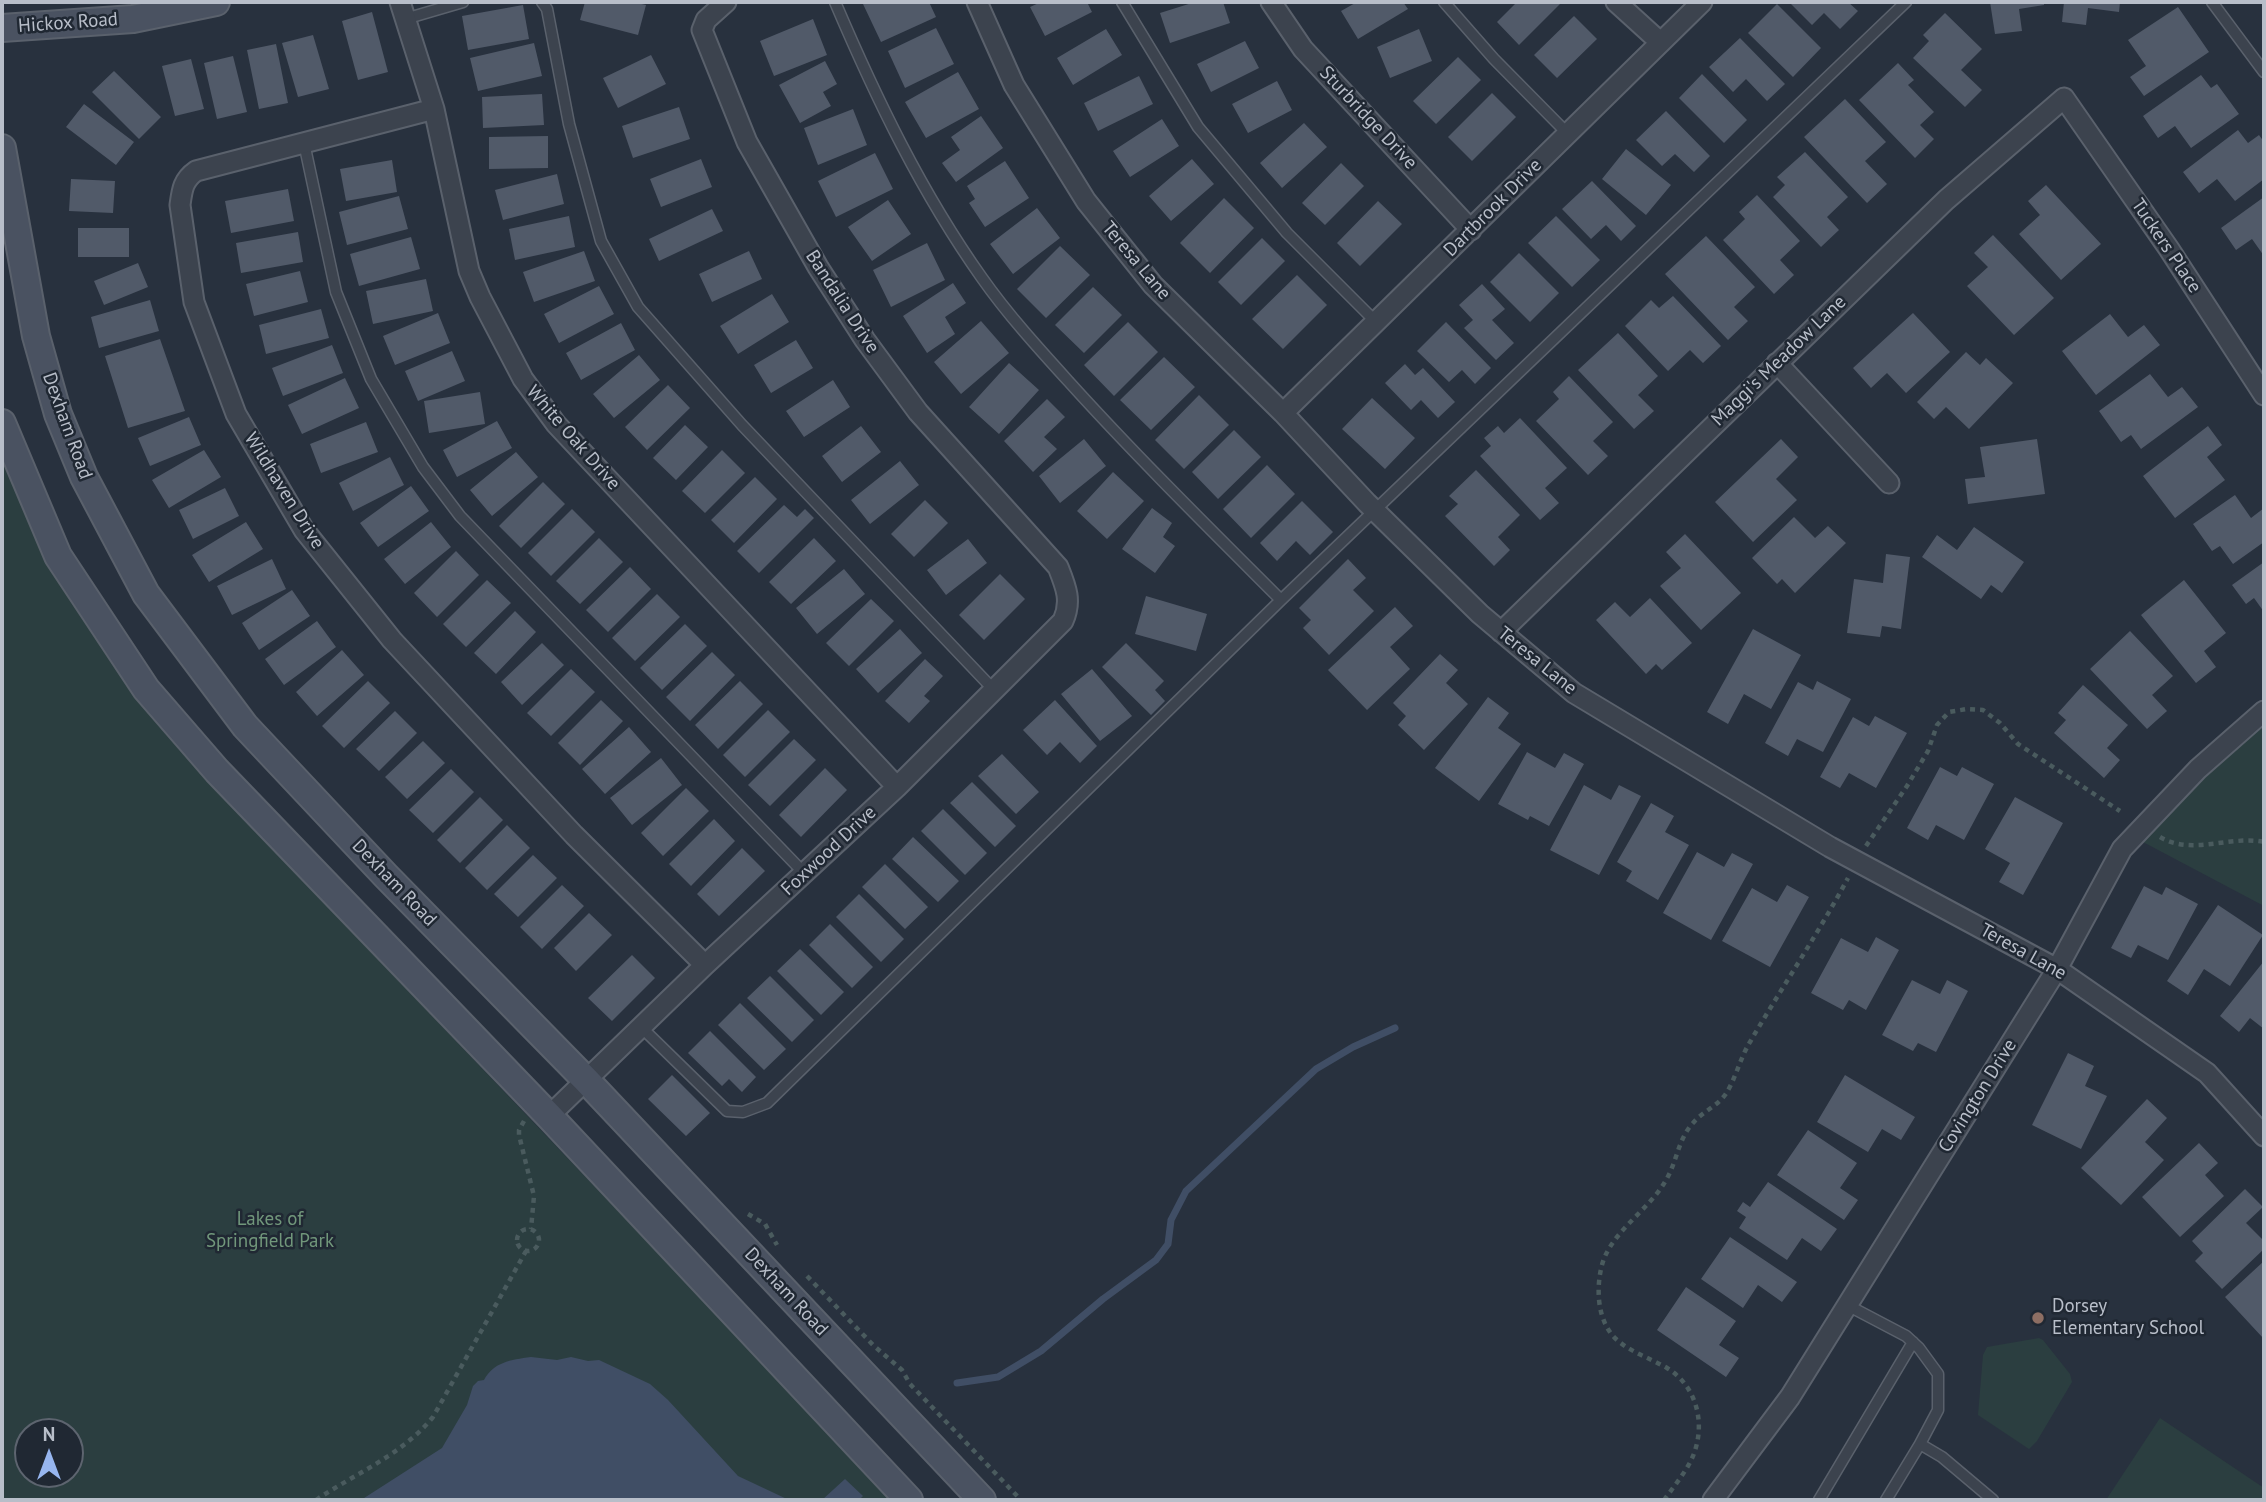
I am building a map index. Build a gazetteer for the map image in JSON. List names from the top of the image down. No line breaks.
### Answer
{"streets":{"street":["Hickox Road","Sturbridge Drive","Dartbrook Drive","Tuckers Place","Teresa Lane","Bandalia Drive","Maggi's Meadow Lane","Dexham Road","White Oak Drive","Wildhaven Drive","Foxwood Drive","Covington Drive"]},"crossings":[["Sturbridge Drive","Dartbrook Drive"],["Dartbrook Drive","Teresa Lane"],["Tuckers Place","Maggi's Meadow Lane"],["Teresa Lane","Maggi's Meadow Lane"],["Teresa Lane","Covington Drive"],["Bandalia Drive","Foxwood Drive"],["Dexham Road","Foxwood Drive"],["White Oak Drive","Wildhaven Drive"],["White Oak Drive","Foxwood Drive"],["Wildhaven Drive","Foxwood Drive"]],"parks":["Lakes of Springfield Park"],"places":["Dorsey Elementary School"],"north":"top"}
